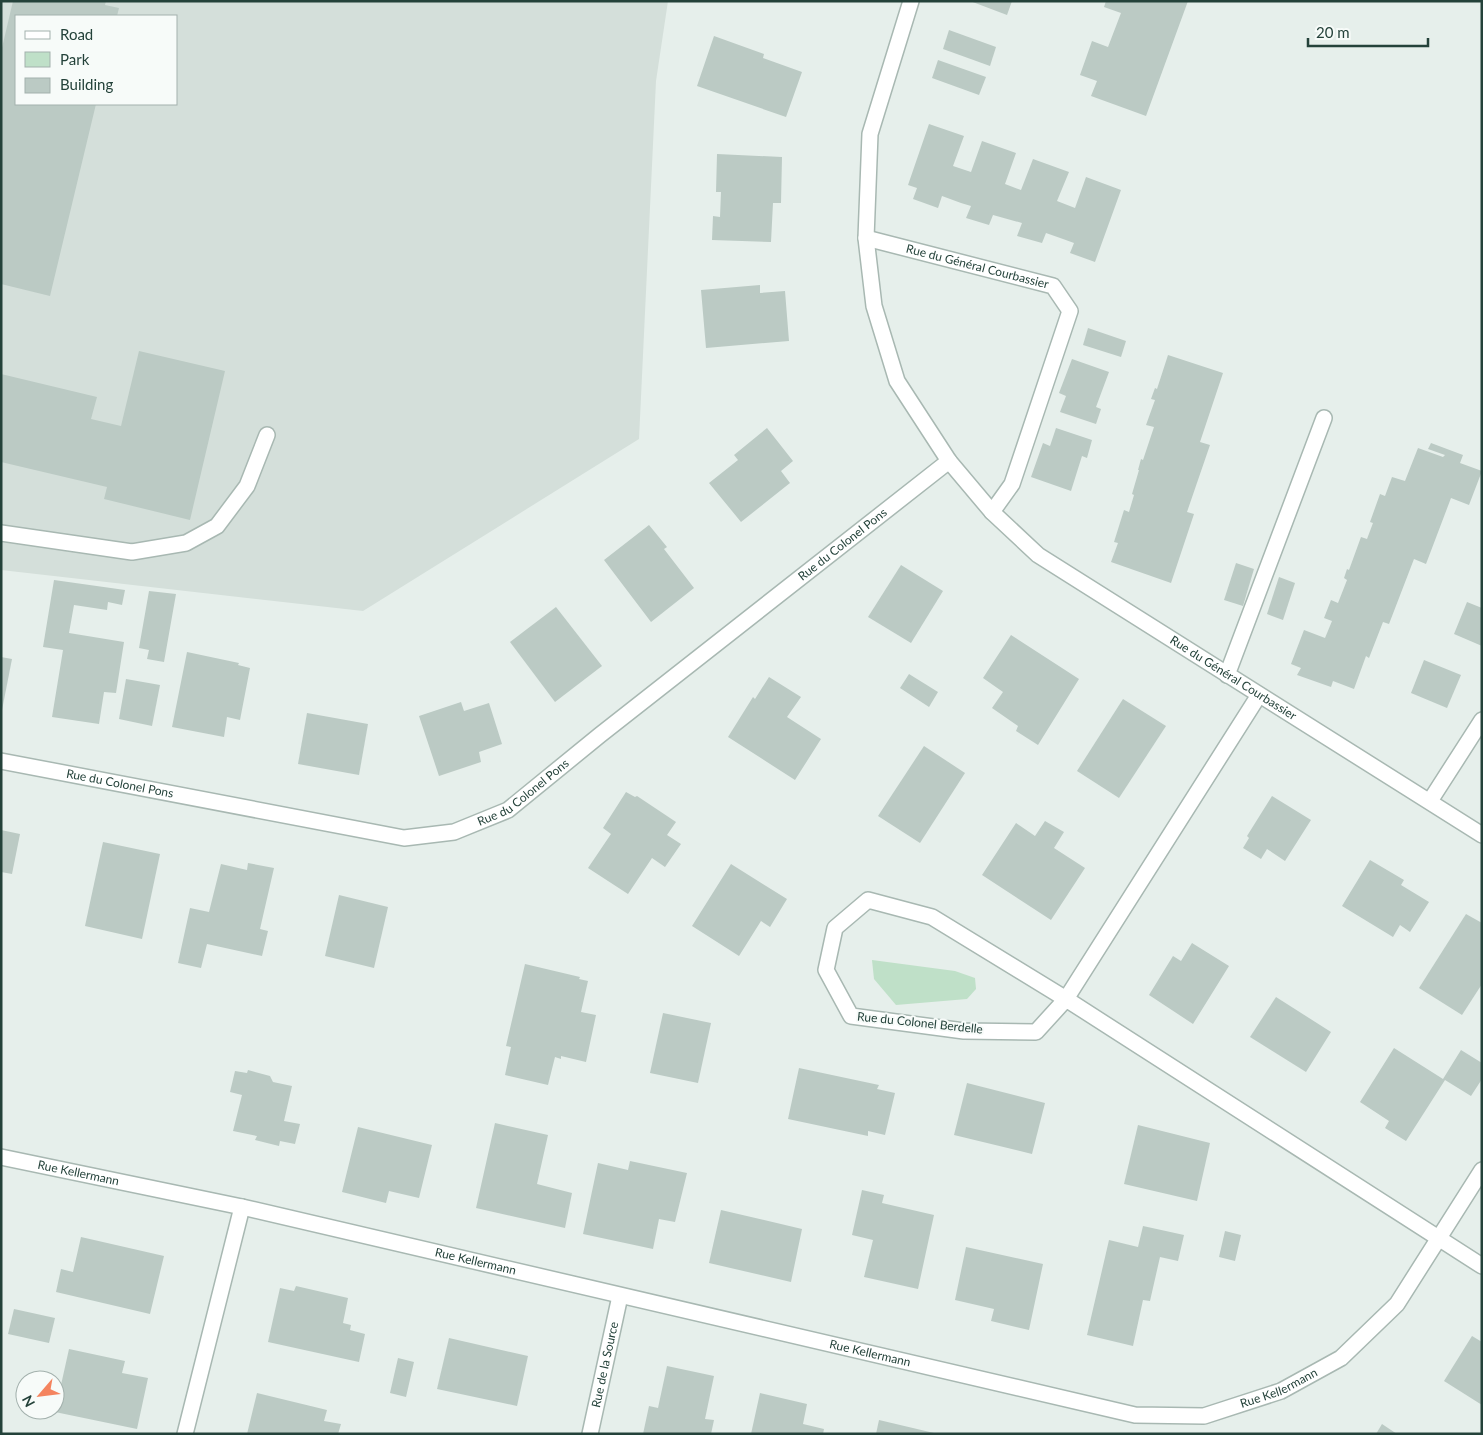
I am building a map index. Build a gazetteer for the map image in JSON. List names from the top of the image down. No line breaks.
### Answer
{"streets":{"street":["Rue du Général Courbassier","Rue du Colonel Pons","Rue du Colonel Berdelle","Rue Kellermann","Rue de la Source"]},"crossings":[["Rue du Général Courbassier","Rue du Colonel Pons"],["Rue du Général Courbassier","Rue du Colonel Berdelle"],["Rue Kellermann","Rue de la Source"]],"legend":["Road","Park","Building"],"scale_bar":"20 m","north":"bottom left"}
